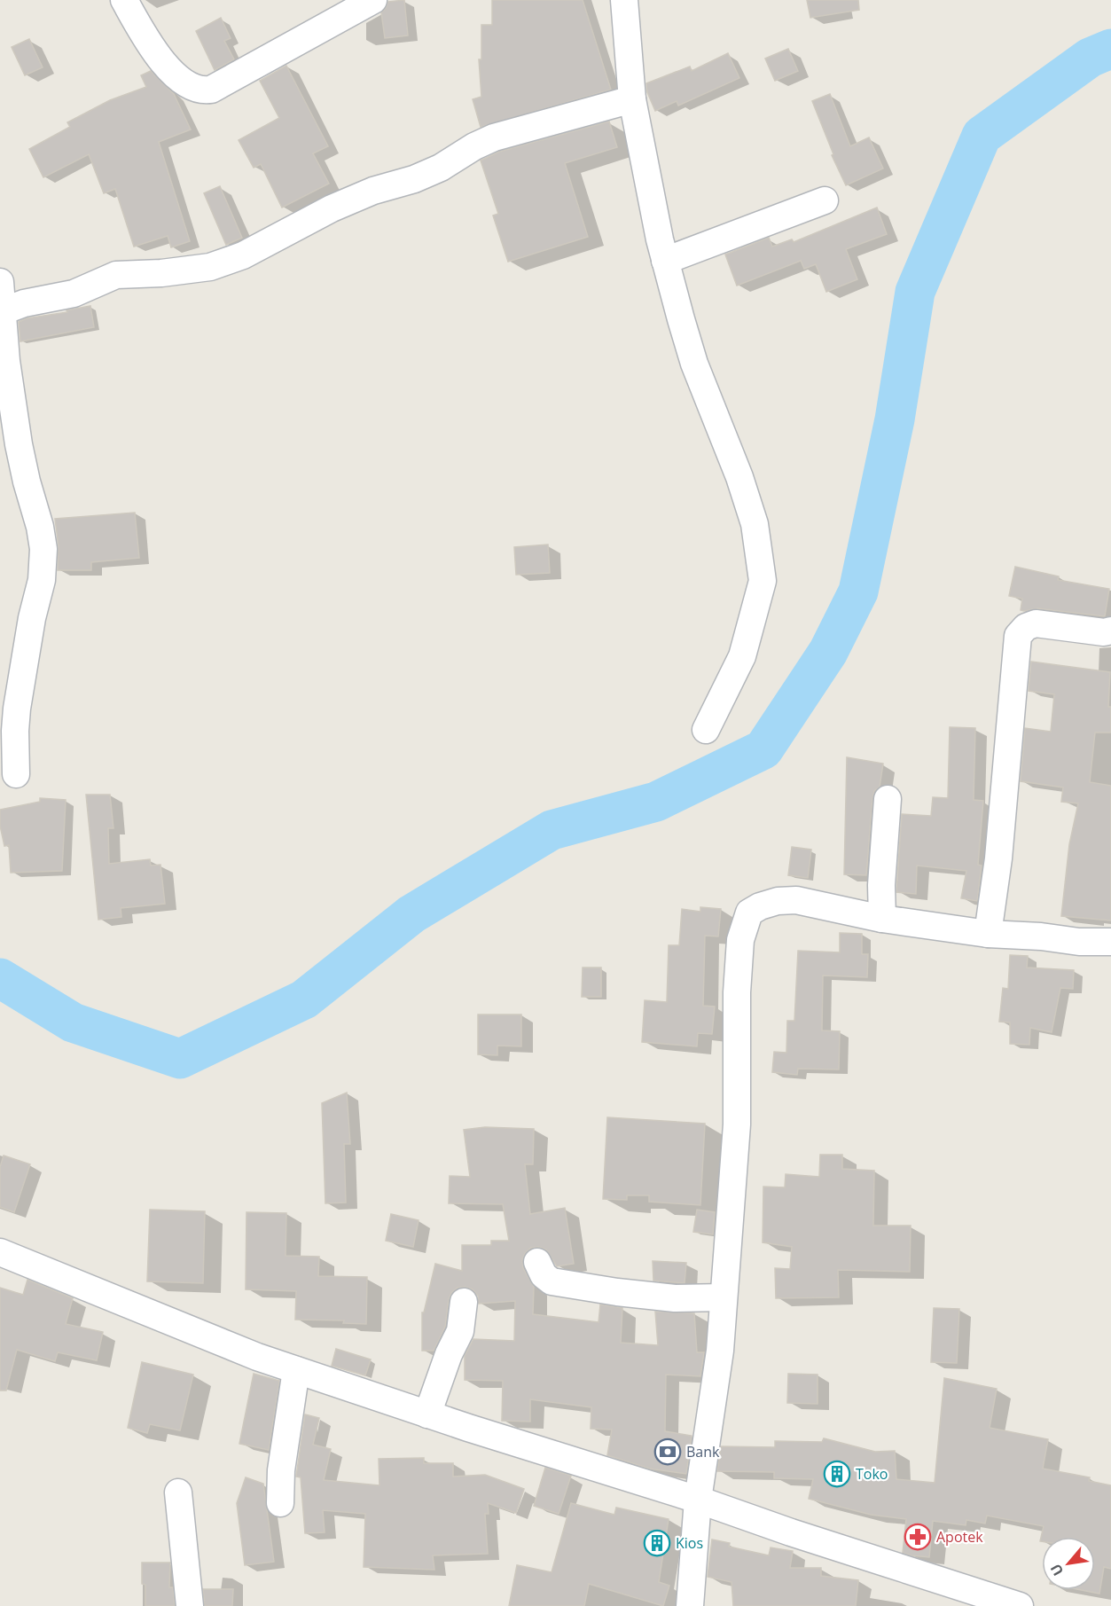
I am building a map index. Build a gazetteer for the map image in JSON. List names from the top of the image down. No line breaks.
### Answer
{"places":{"bank":["Bank"],"building":["Toko","Kios"],"pharmacy":["Apotek"]},"north":"bottom left"}
